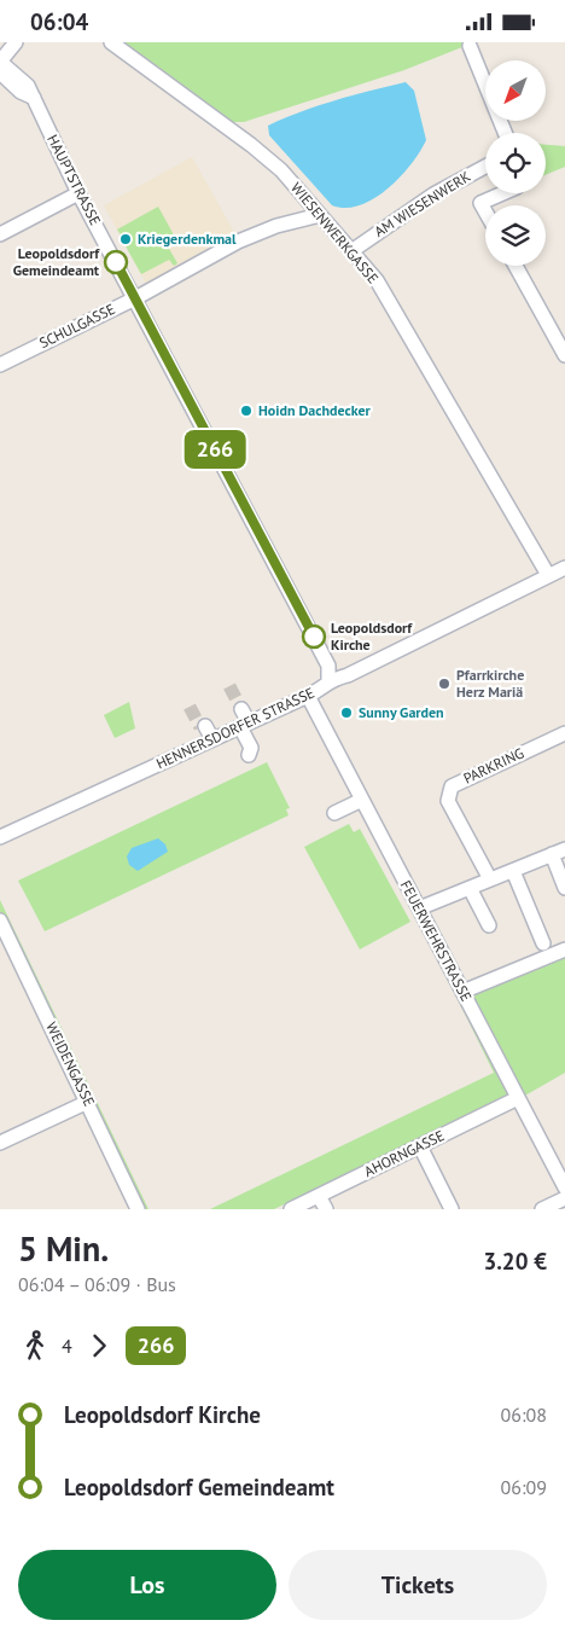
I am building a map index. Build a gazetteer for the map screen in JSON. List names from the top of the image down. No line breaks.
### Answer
{"streets":{"street":["HAUPTSTRASSE","AM WIESENWERK","WIESENWERKGASSE","SCHULGASSE","HENNERSDORFER STRASSE","PARKRING","FEUERWEHRSTRASSE","WEIDENGASSE","AHORNGASSE"]},"crossings":[["HAUPTSTRASSE","SCHULGASSE"],["HAUPTSTRASSE","HENNERSDORFER STRASSE"],["AM WIESENWERK","WIESENWERKGASSE"],["WIESENWERKGASSE","SCHULGASSE"],["WIESENWERKGASSE","HENNERSDORFER STRASSE"],["HENNERSDORFER STRASSE","FEUERWEHRSTRASSE"],["FEUERWEHRSTRASSE","AHORNGASSE"]],"places":["Kriegerdenkmal","Leopoldsdorf Gemeindeamt","Hoidn Dachdecker","Leopoldsdorf Kirche","Pfarrkirche Herz Mariä","Sunny Garden"],"lines":["bus line 266"],"north":"bottom left","page":{"status":"06:04","on_map":"266","heading":["5 Min.","06:04 – 06:09 · Bus","3.20 €"],"legs":["4","266"],"list":[{"name":"Leopoldsdorf Kirche","value":"06:08"},{"name":"Leopoldsdorf Gemeindeamt","value":"06:09"}],"buttons":["Los","Tickets"]}}
